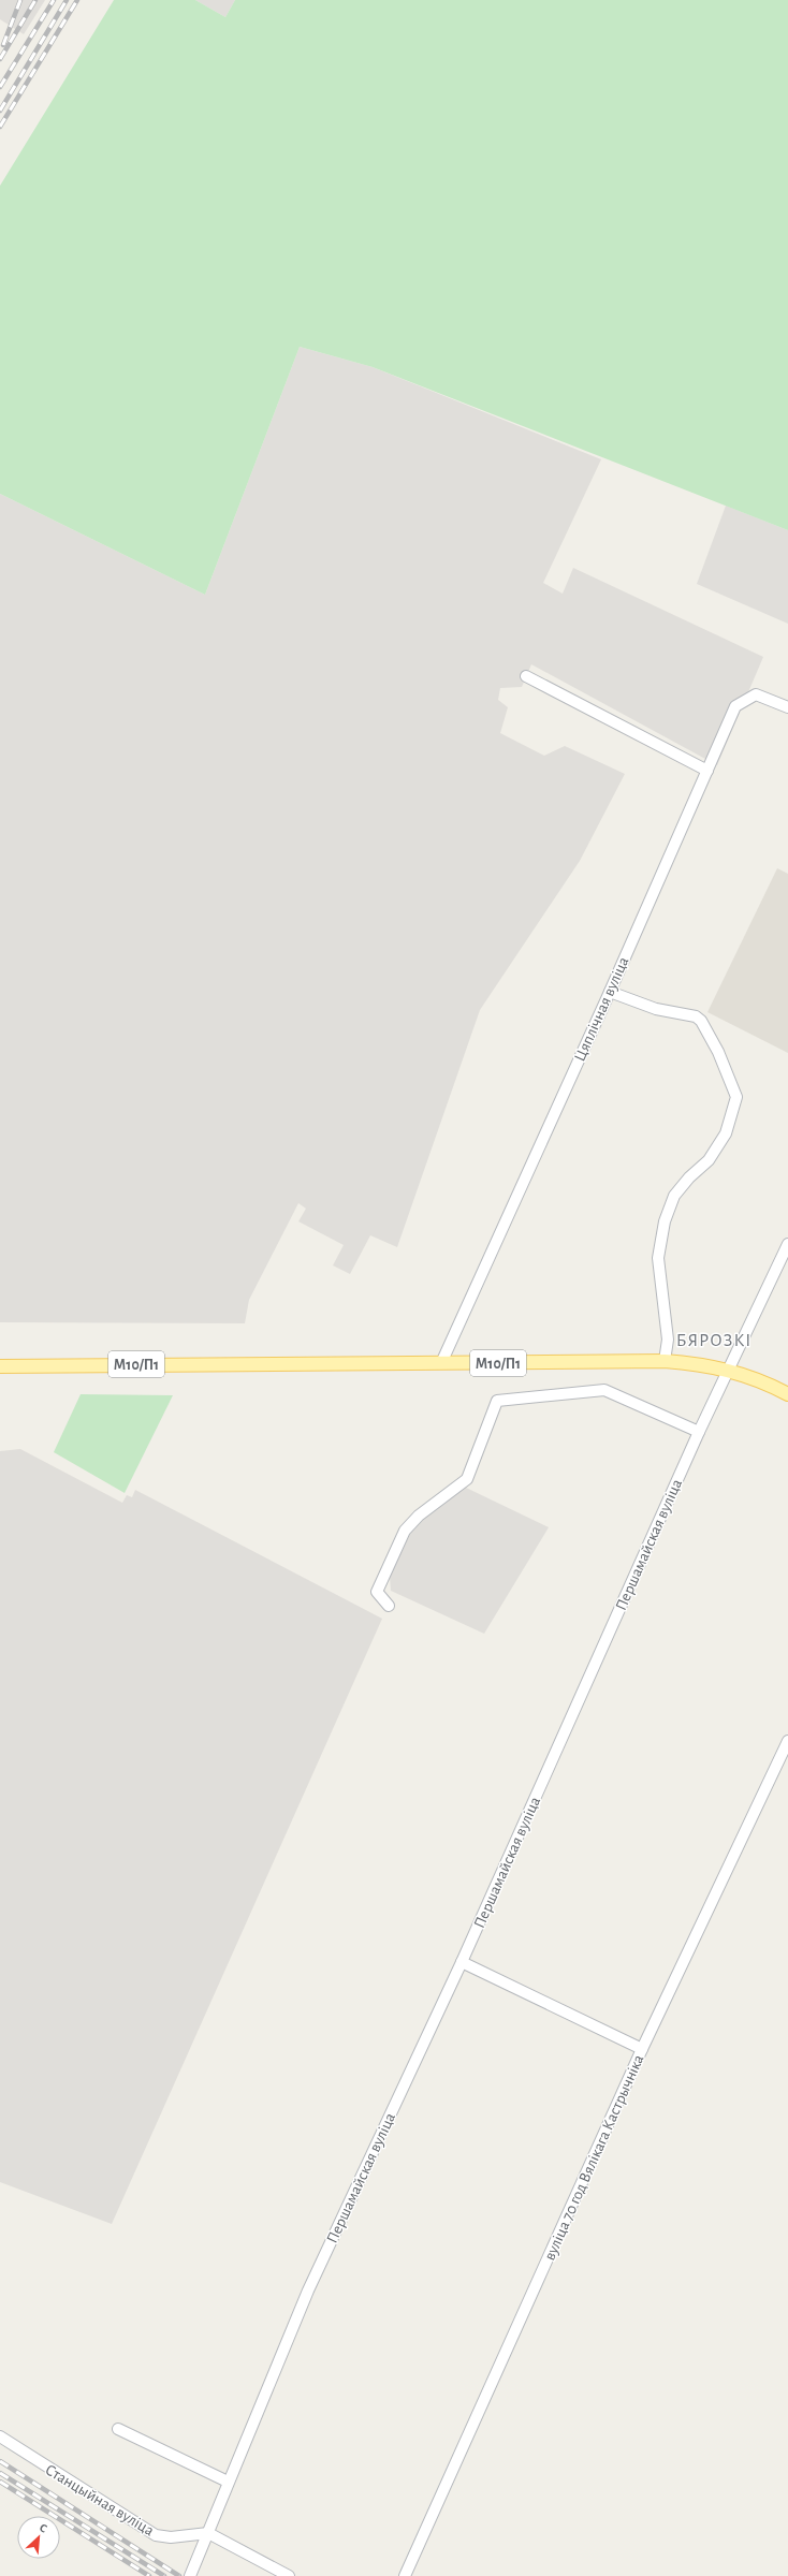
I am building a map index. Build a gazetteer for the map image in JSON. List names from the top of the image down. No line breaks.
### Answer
{"streets":{"main road":["М10/П1"],"street":["Цяплічная вуліца","Першамайская вуліца","вуліца 70 год Вялікага Кастрычніка","Станцыйная вуліца"]},"crossings":[["Цяплічная вуліца","М10/П1"],["М10/П1","Першамайская вуліца"],["Першамайская вуліца","Станцыйная вуліца"]],"districts":["БЯРОЗКІ"],"north":"top right"}
